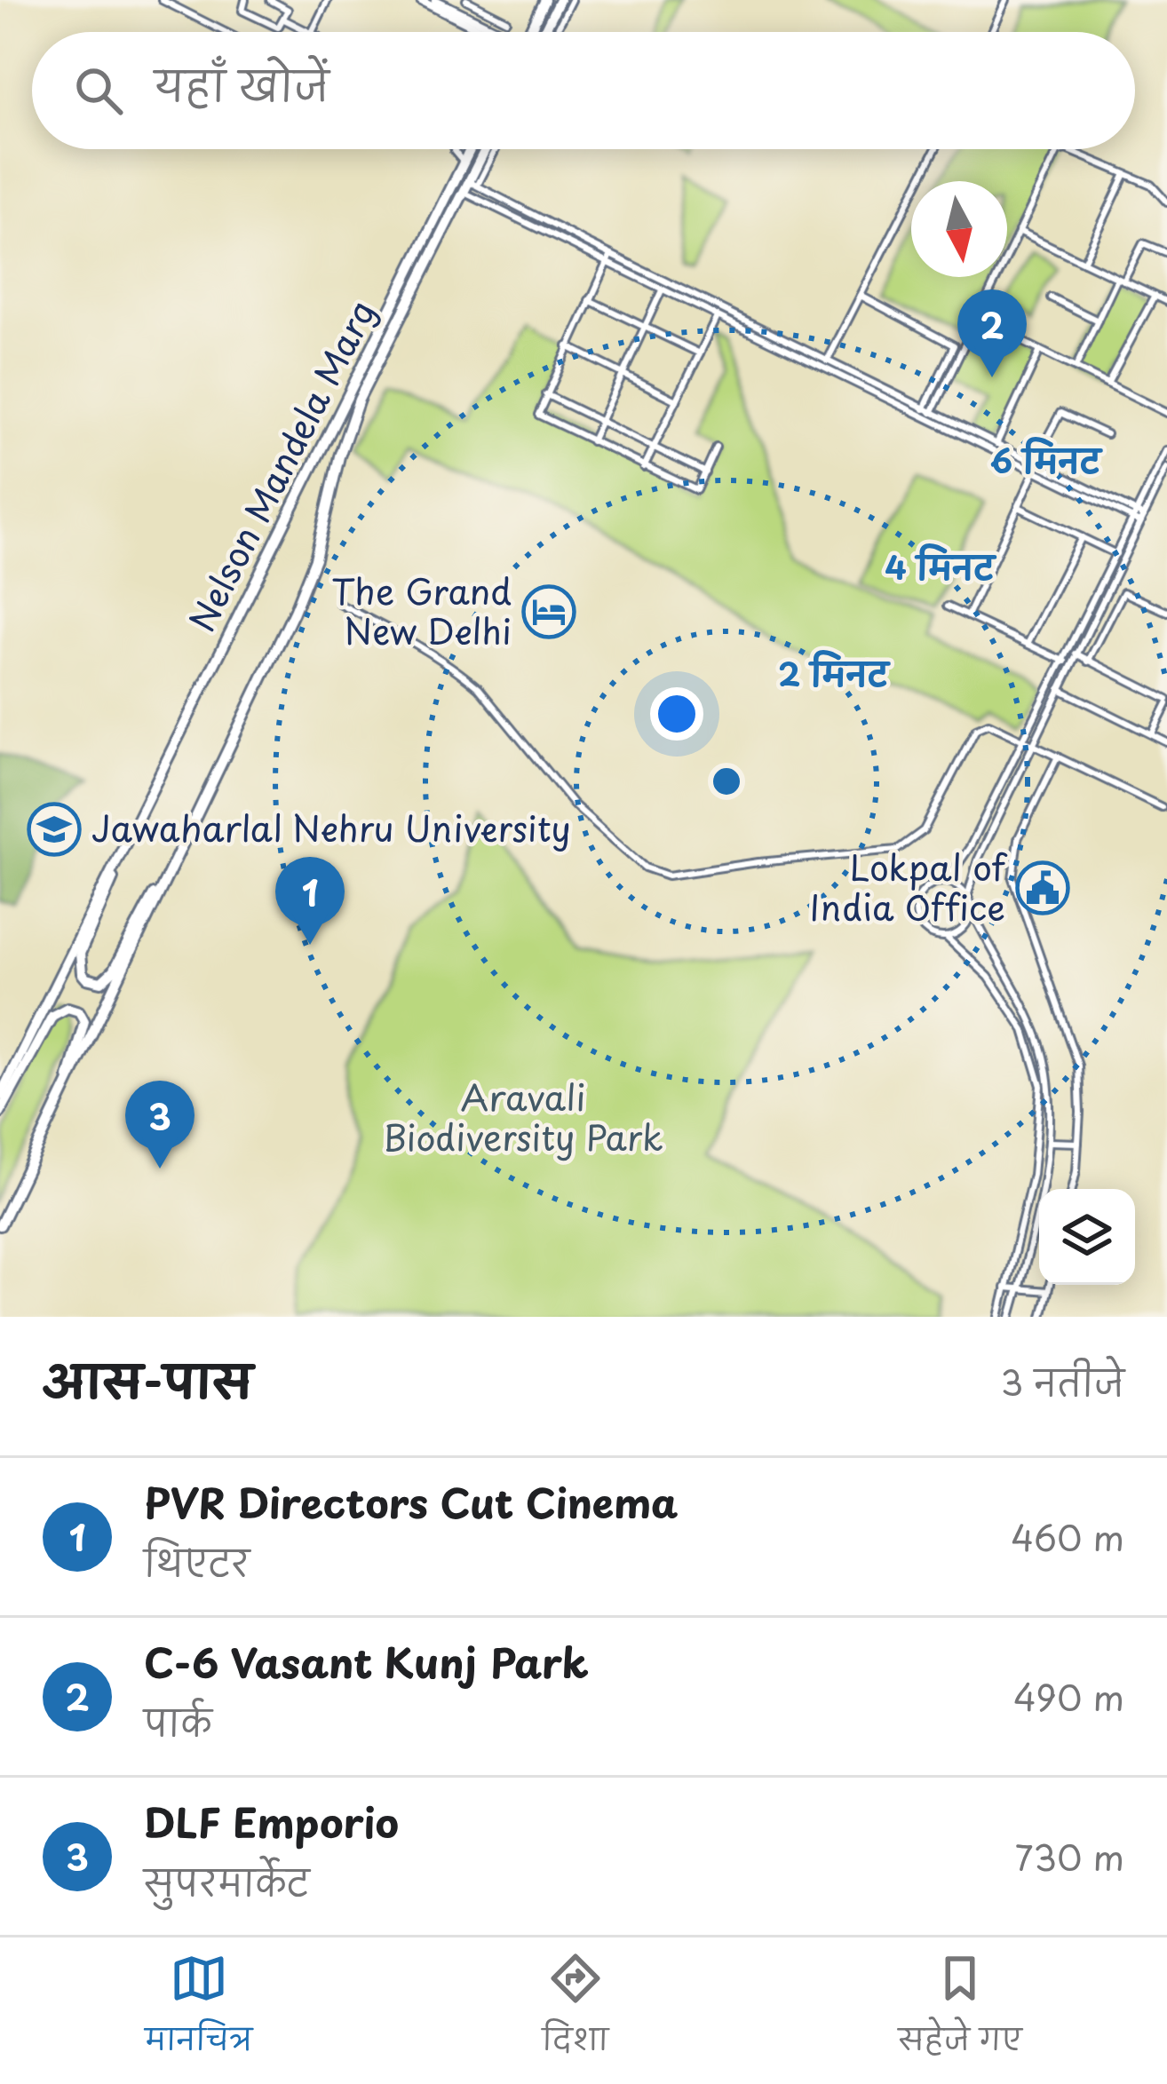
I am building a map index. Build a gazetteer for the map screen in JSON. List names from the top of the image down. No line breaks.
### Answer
{"streets":{"main road":["Nelson Mandela Marg"]},"parks":["Aravali Biodiversity Park"],"places":{"hotel":["The Grand New Delhi"],"school or university":["Jawaharlal Nehru University"],"public building":["Lokpal of India Office"]},"north":"bottom","page":{"search":"यहाँ खोजें","pins":["2","1","3"],"heading":["आस-पास","3 नतीजे"],"list":[{"mark":"1","name":"PVR Directors Cut Cinema","note":"थिएटर","value":"460 m"},{"mark":"2","name":"C-6 Vasant Kunj Park","note":"पार्क","value":"490 m"},{"mark":"3","name":"DLF Emporio","note":"सुपरमार्केट","value":"730 m"}],"nav":["मानचित्र","दिशा","सहेजे गए"]},"rings":["6 मिनट","4 मिनट","2 मिनट"]}
